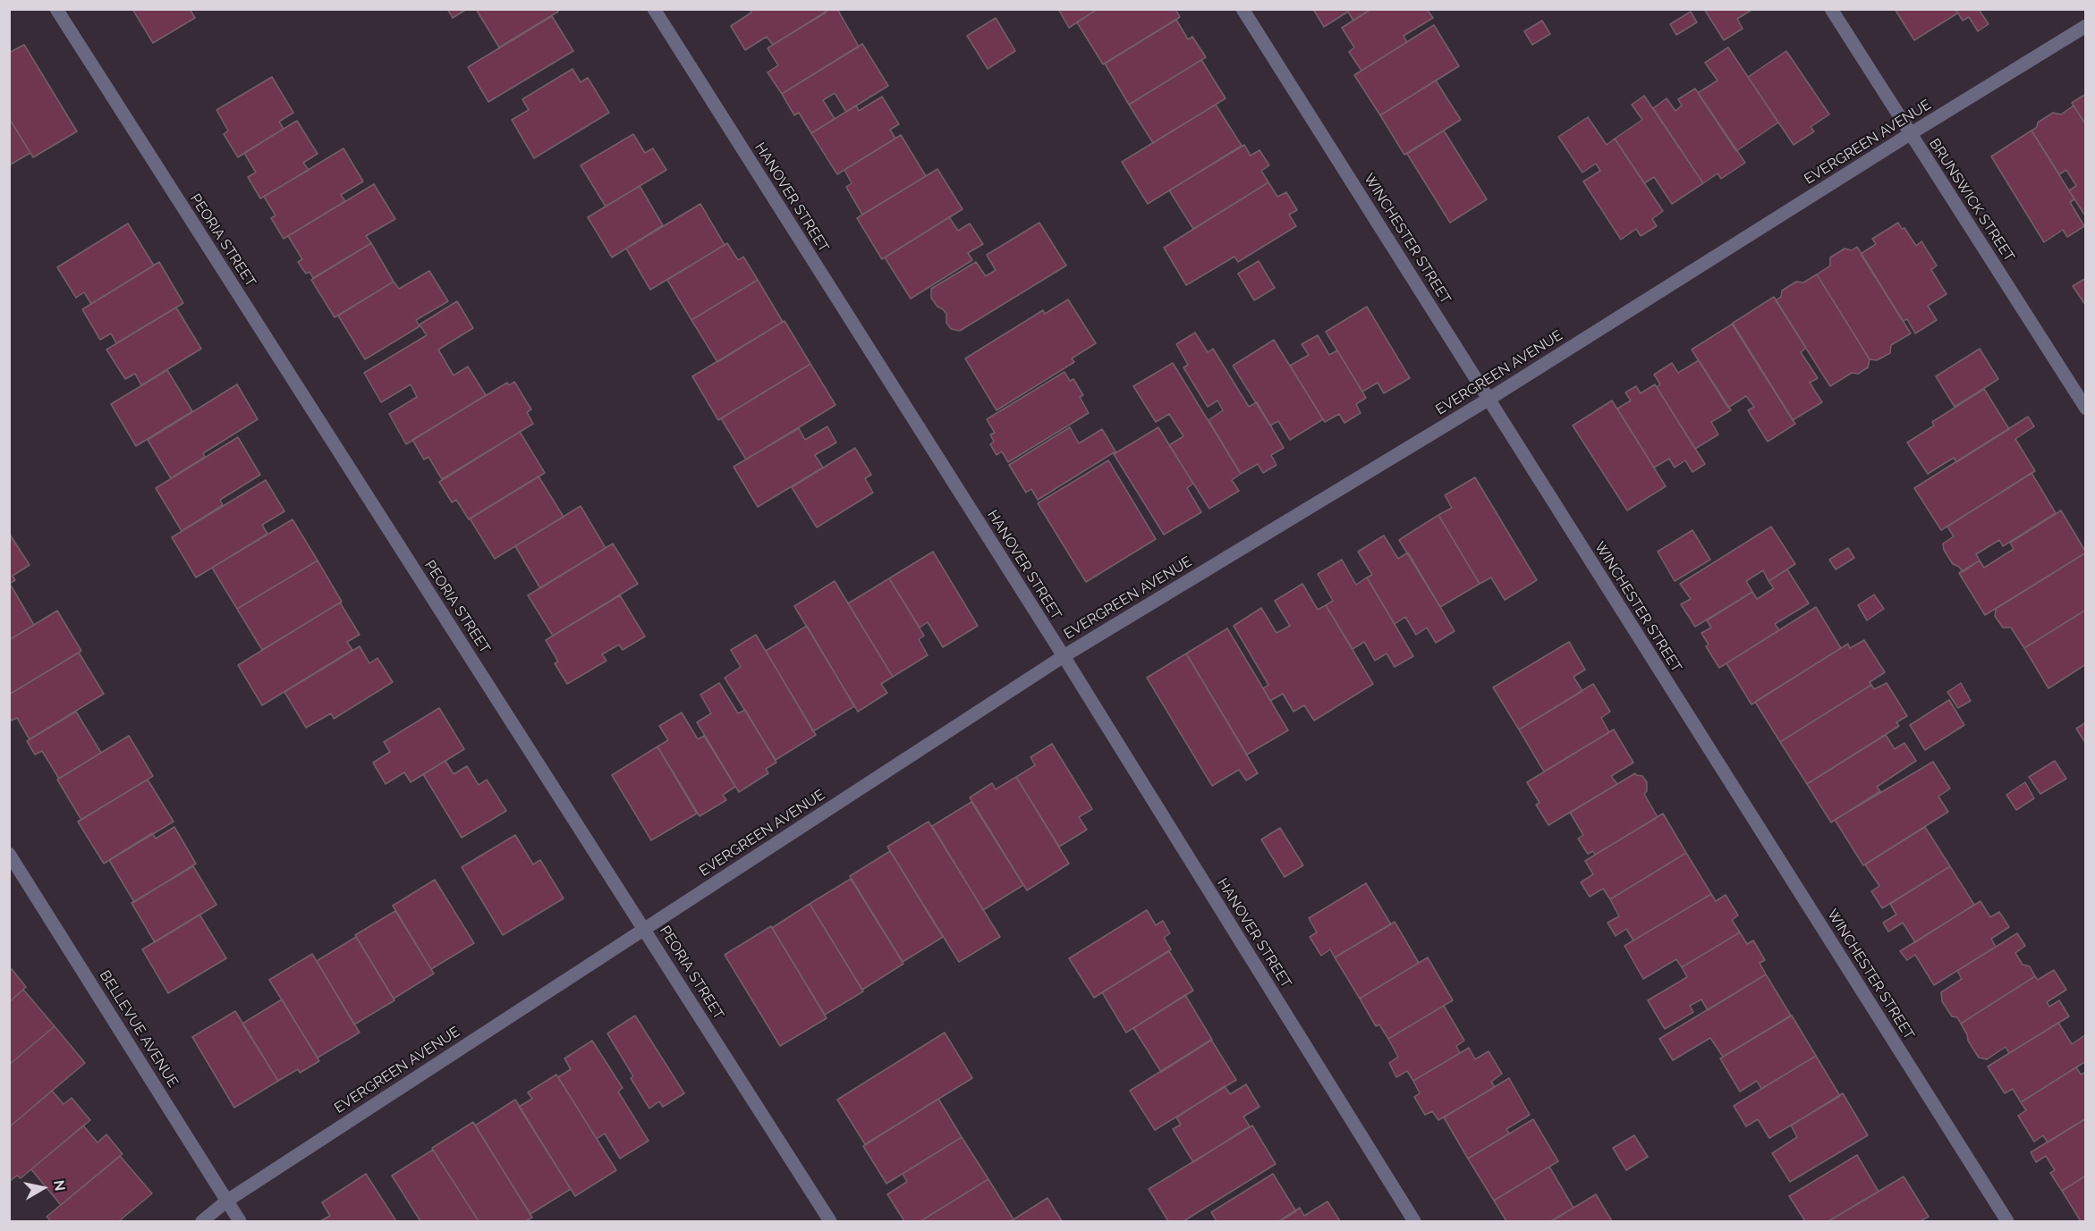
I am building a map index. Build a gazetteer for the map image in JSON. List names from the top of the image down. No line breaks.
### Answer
{"streets":{"street":["EVERGREEN AVENUE","HANOVER STREET","BRUNSWICK STREET","WINCHESTER STREET","PEORIA STREET","BELLEVUE AVENUE"]},"crossings":[["EVERGREEN AVENUE","HANOVER STREET"],["EVERGREEN AVENUE","BRUNSWICK STREET"],["EVERGREEN AVENUE","WINCHESTER STREET"],["EVERGREEN AVENUE","PEORIA STREET"],["EVERGREEN AVENUE","BELLEVUE AVENUE"]],"north":"right"}
